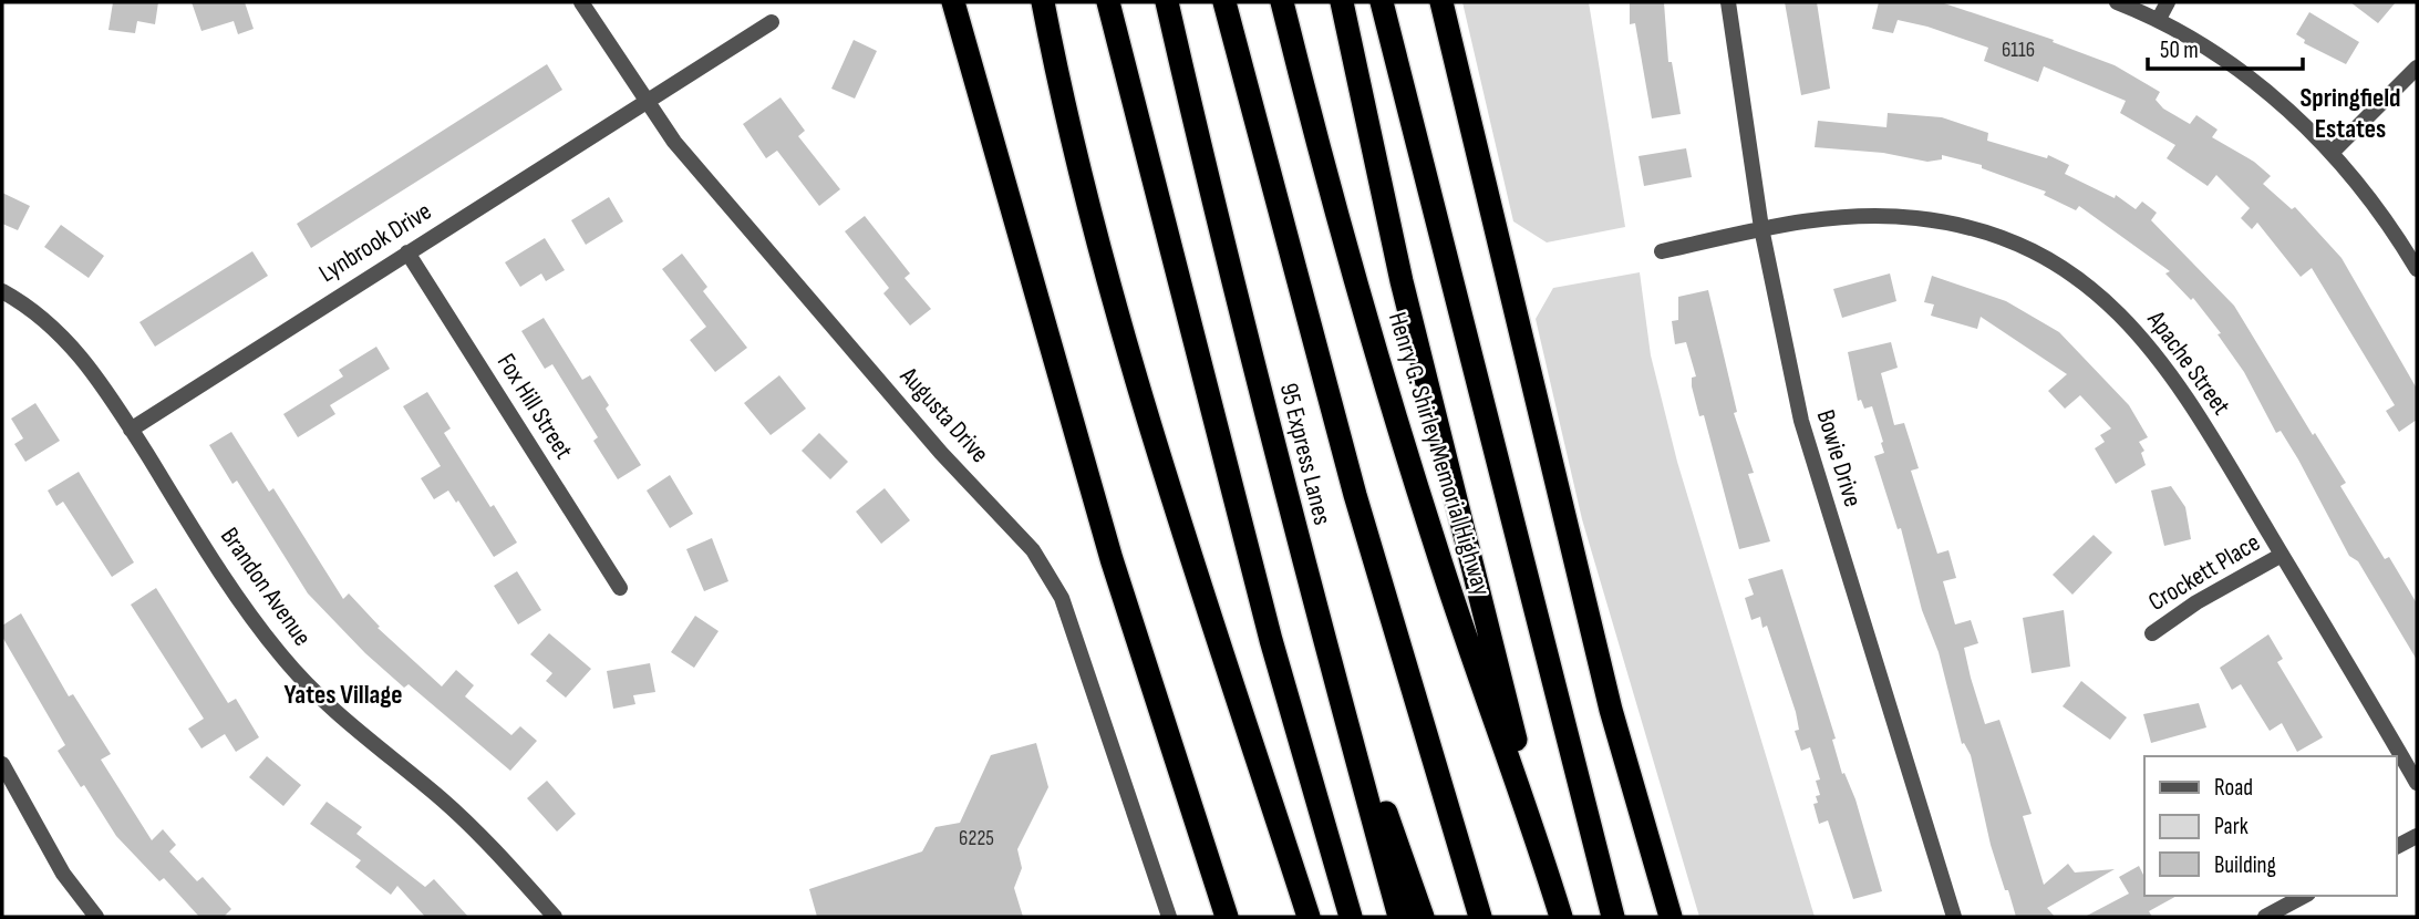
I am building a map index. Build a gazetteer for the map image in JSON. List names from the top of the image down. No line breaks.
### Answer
{"streets":{"highway":["95 Express Lanes","Henry G. Shirley Memorial Highway"],"street":["Lynbrook Drive","Apache Street","Fox Hill Street","Augusta Drive","Bowie Drive","Crockett Place","Brandon Avenue"]},"crossings":[["Lynbrook Drive","Fox Hill Street"],["Lynbrook Drive","Augusta Drive"],["Lynbrook Drive","Brandon Avenue"],["Apache Street","Bowie Drive"],["Apache Street","Crockett Place"]],"districts":["Springfield Estates","Yates Village"],"house_numbers":["6116","6225"],"legend":["Road","Park","Building"],"scale_bar":"50 m"}
